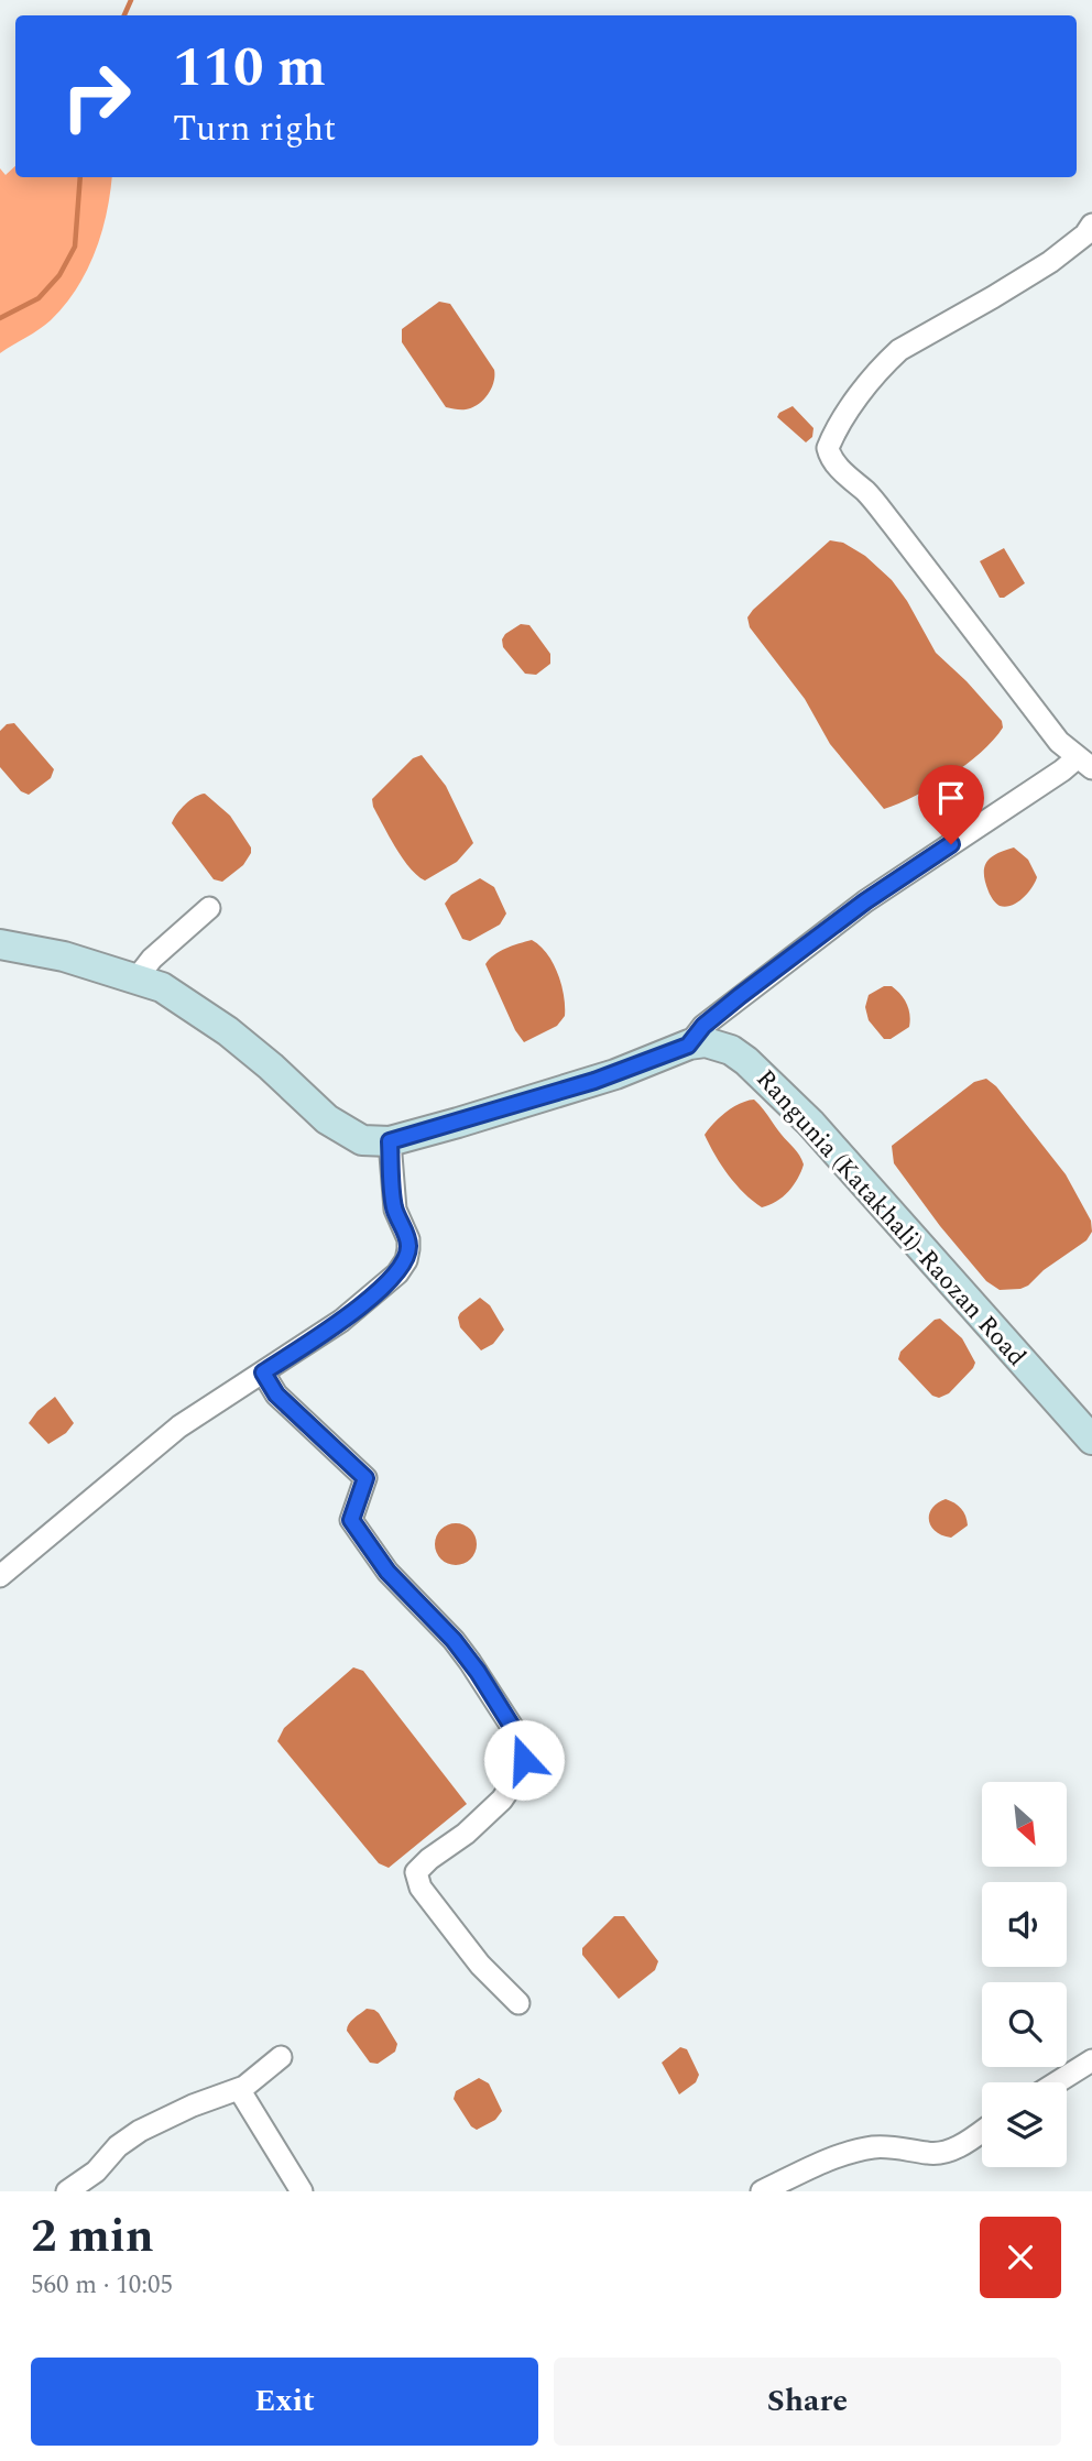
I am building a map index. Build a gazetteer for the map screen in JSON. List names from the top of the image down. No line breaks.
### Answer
{"streets":{"main road":["Rangunia (Katakhali)-Raozan Road"]},"north":"bottom right","page":{"turn":["110 m","Turn right"],"heading":["2 min","560 m · 10:05"],"buttons":["Exit","Share"]}}
